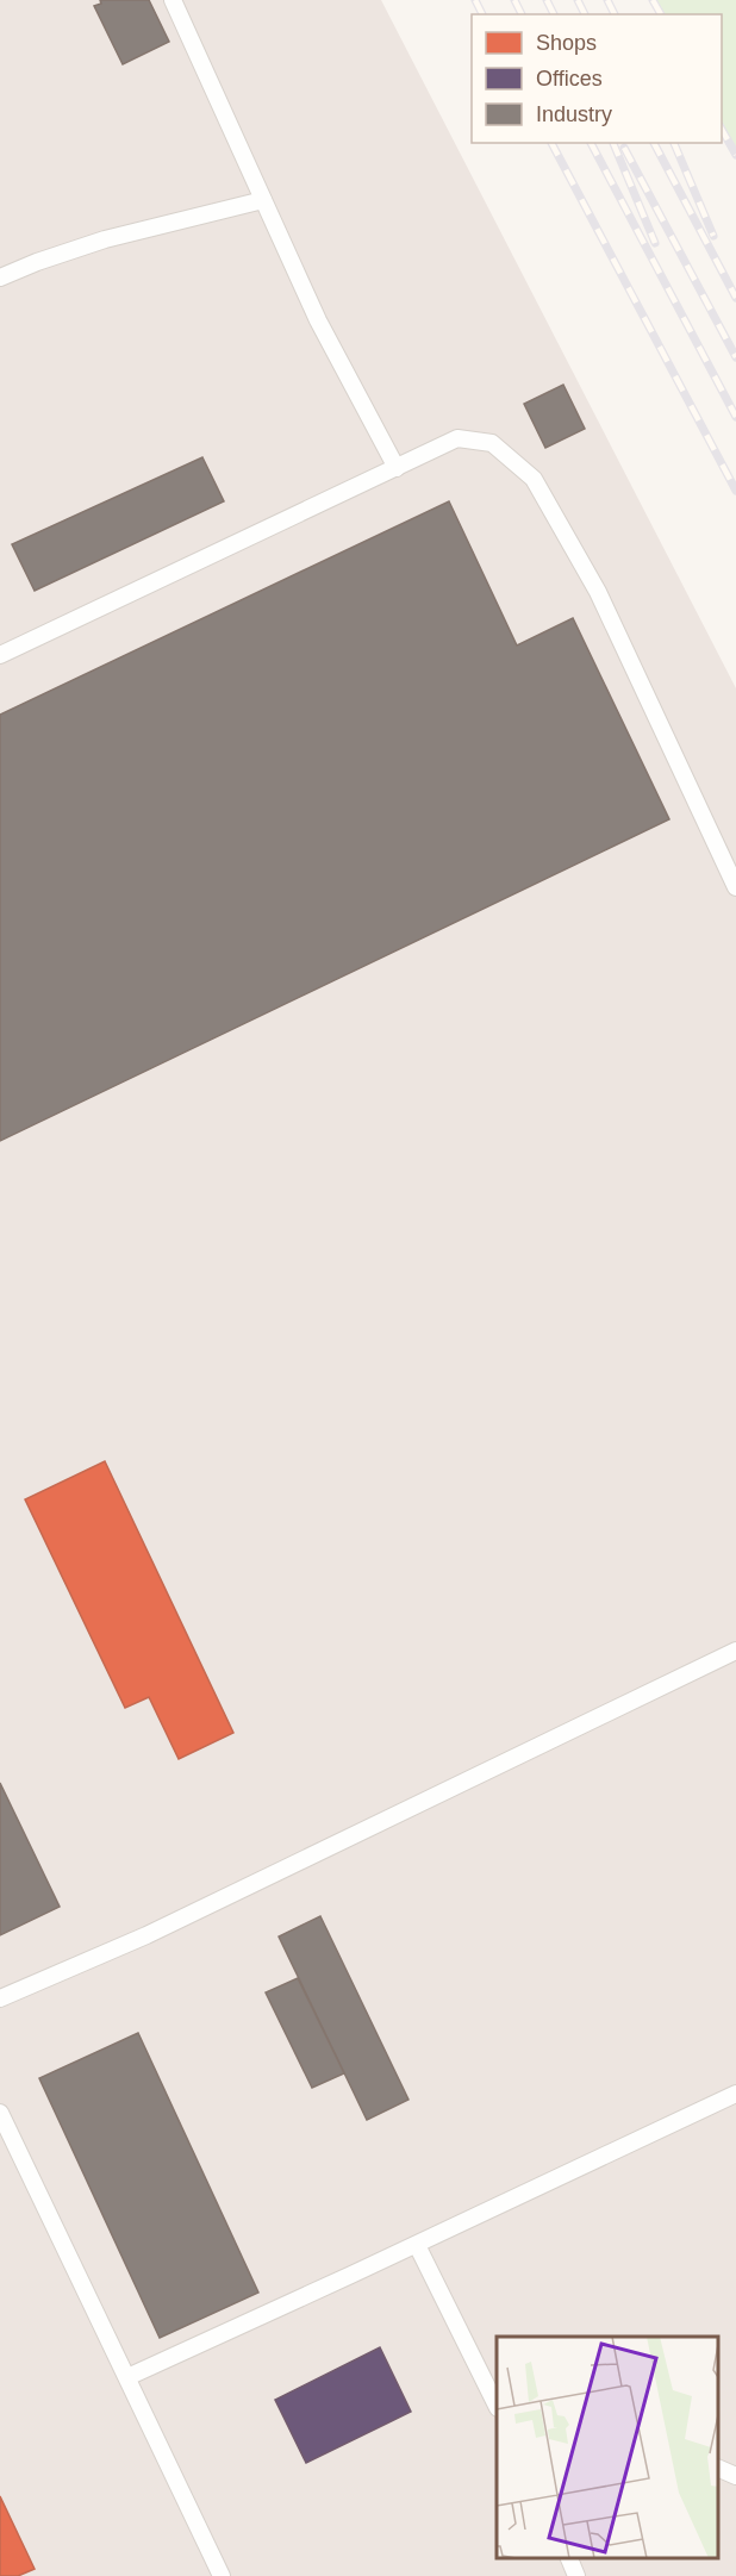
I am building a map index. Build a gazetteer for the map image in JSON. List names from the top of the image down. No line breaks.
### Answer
{"legend":["Shops","Offices","Industry"]}
